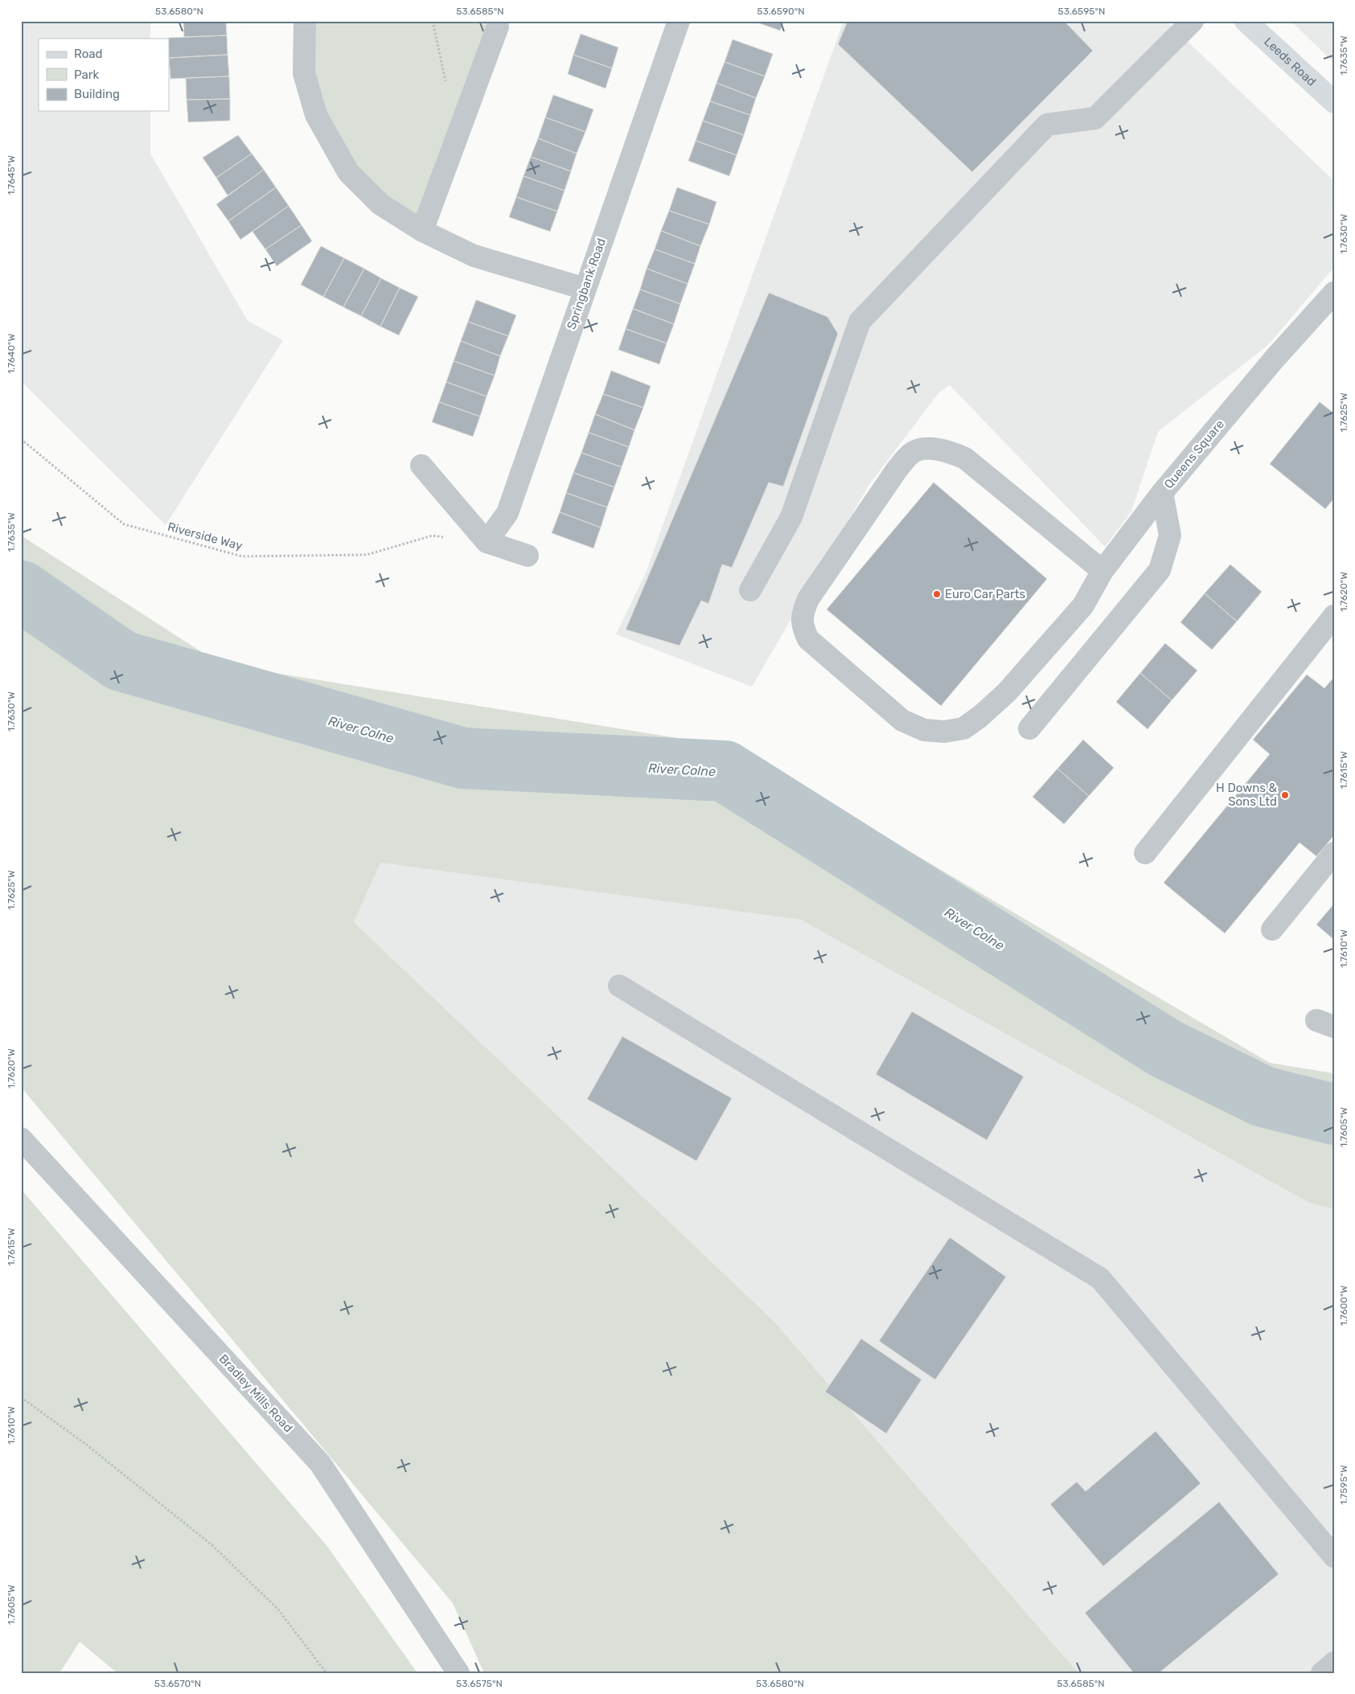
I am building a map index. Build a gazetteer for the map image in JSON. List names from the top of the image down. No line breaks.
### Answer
{"streets":{"main road":["Leeds Road"],"street":["Springbank Road","Queens Square","Bradley Mills Road"],"path":["Riverside Way"]},"crossings":[["Springbank Road","Riverside Way"]],"water":["River Colne"],"places":["Euro Car Parts","H Downs & Sons Ltd"],"legend":["Road","Park","Building"],"coordinates":["53.6580°N","53.6585°N","53.6590°N","53.6595°N","1.7635°W","1.7645°W","1.7630°W","1.7640°W","1.7625°W","1.7620°W","1.7615°W","1.7610°W","1.7605°W","1.7600°W","1.7595°W","53.6570°N","53.6575°N"]}
